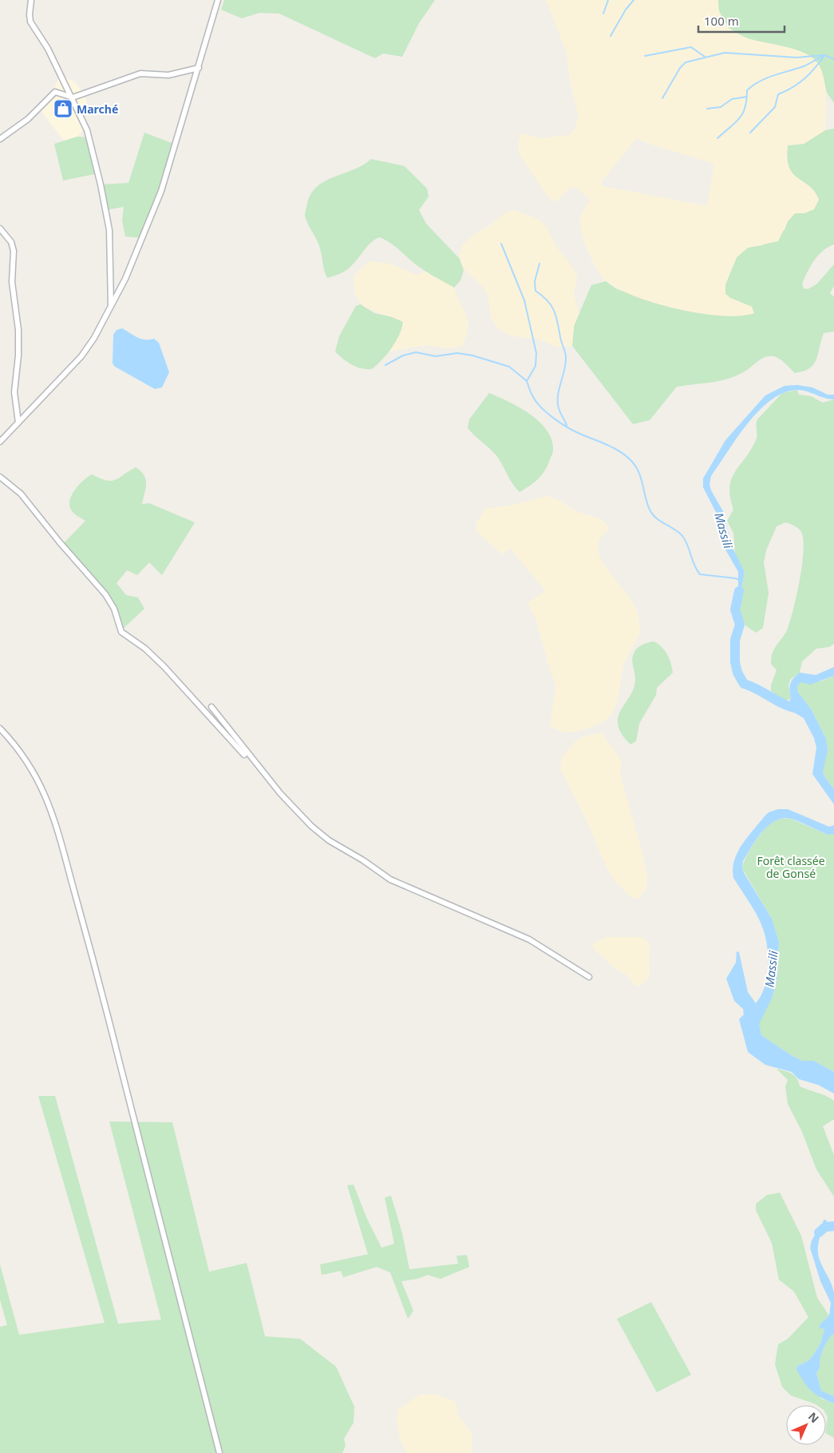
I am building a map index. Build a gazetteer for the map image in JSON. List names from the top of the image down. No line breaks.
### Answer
{"water":["Massili"],"parks":["Forêt classée de Gonsé"],"places":{"shop":["Marché"]},"scale_bar":"100 m","north":"top right"}
